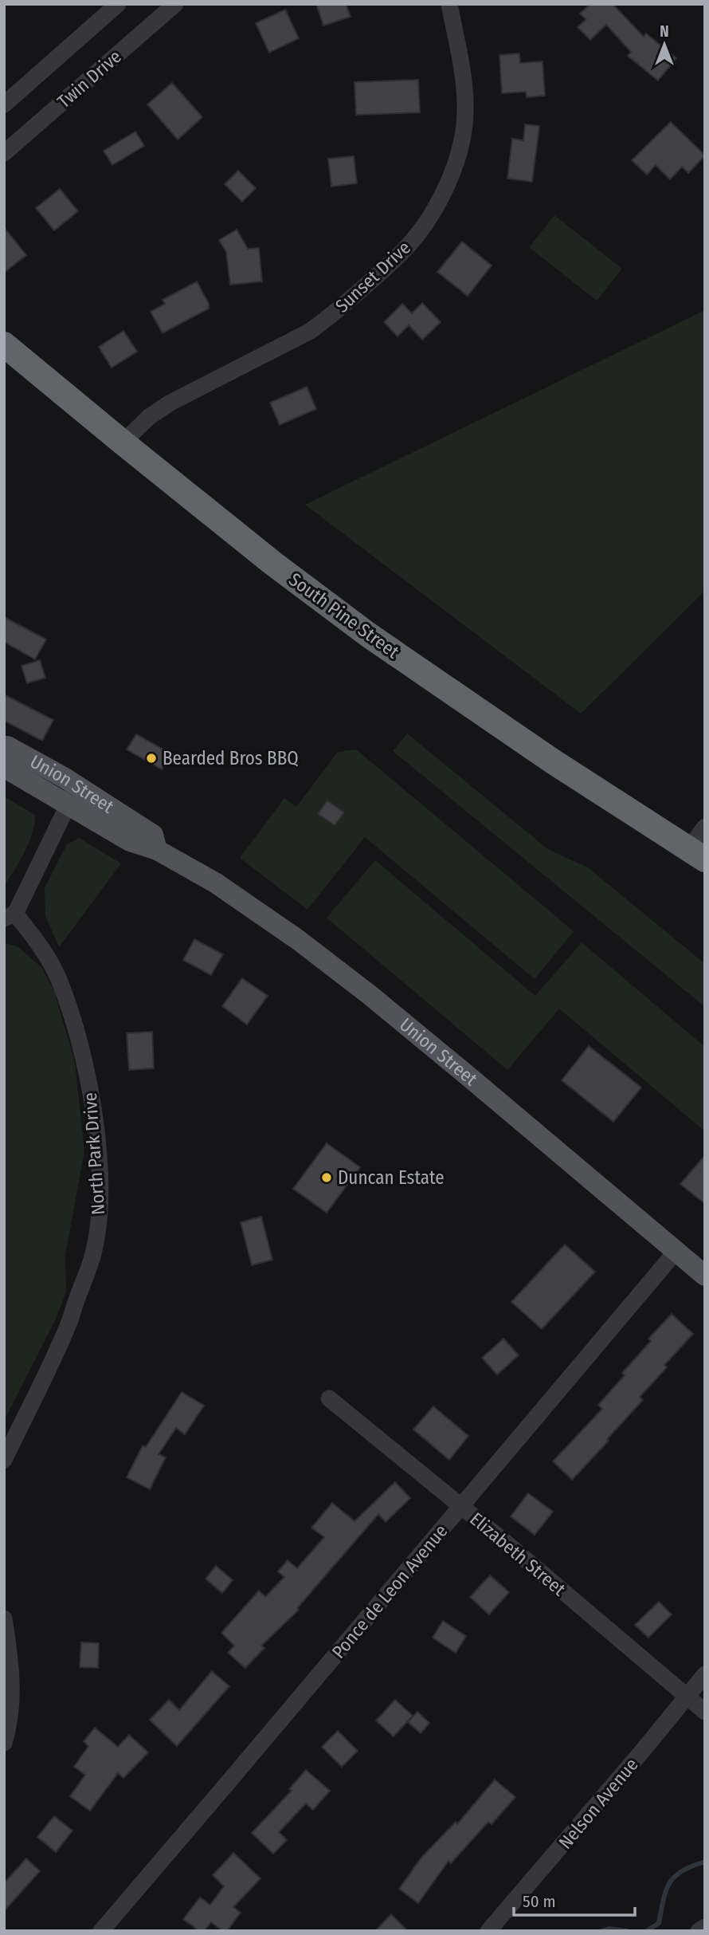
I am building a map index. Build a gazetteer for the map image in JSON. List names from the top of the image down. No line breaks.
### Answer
{"streets":{"highway":["South Pine Street"],"main road":["Union Street"],"street":["Twin Drive","Sunset Drive","North Park Drive","Elizabeth Street","Ponce de Leon Avenue","Nelson Avenue"]},"crossings":[["Sunset Drive","South Pine Street"],["Union Street","Ponce de Leon Avenue"],["Elizabeth Street","Ponce de Leon Avenue"],["Elizabeth Street","Nelson Avenue"]],"places":["Bearded Bros BBQ","Duncan Estate"],"scale_bar":"50 m","north":"top"}
